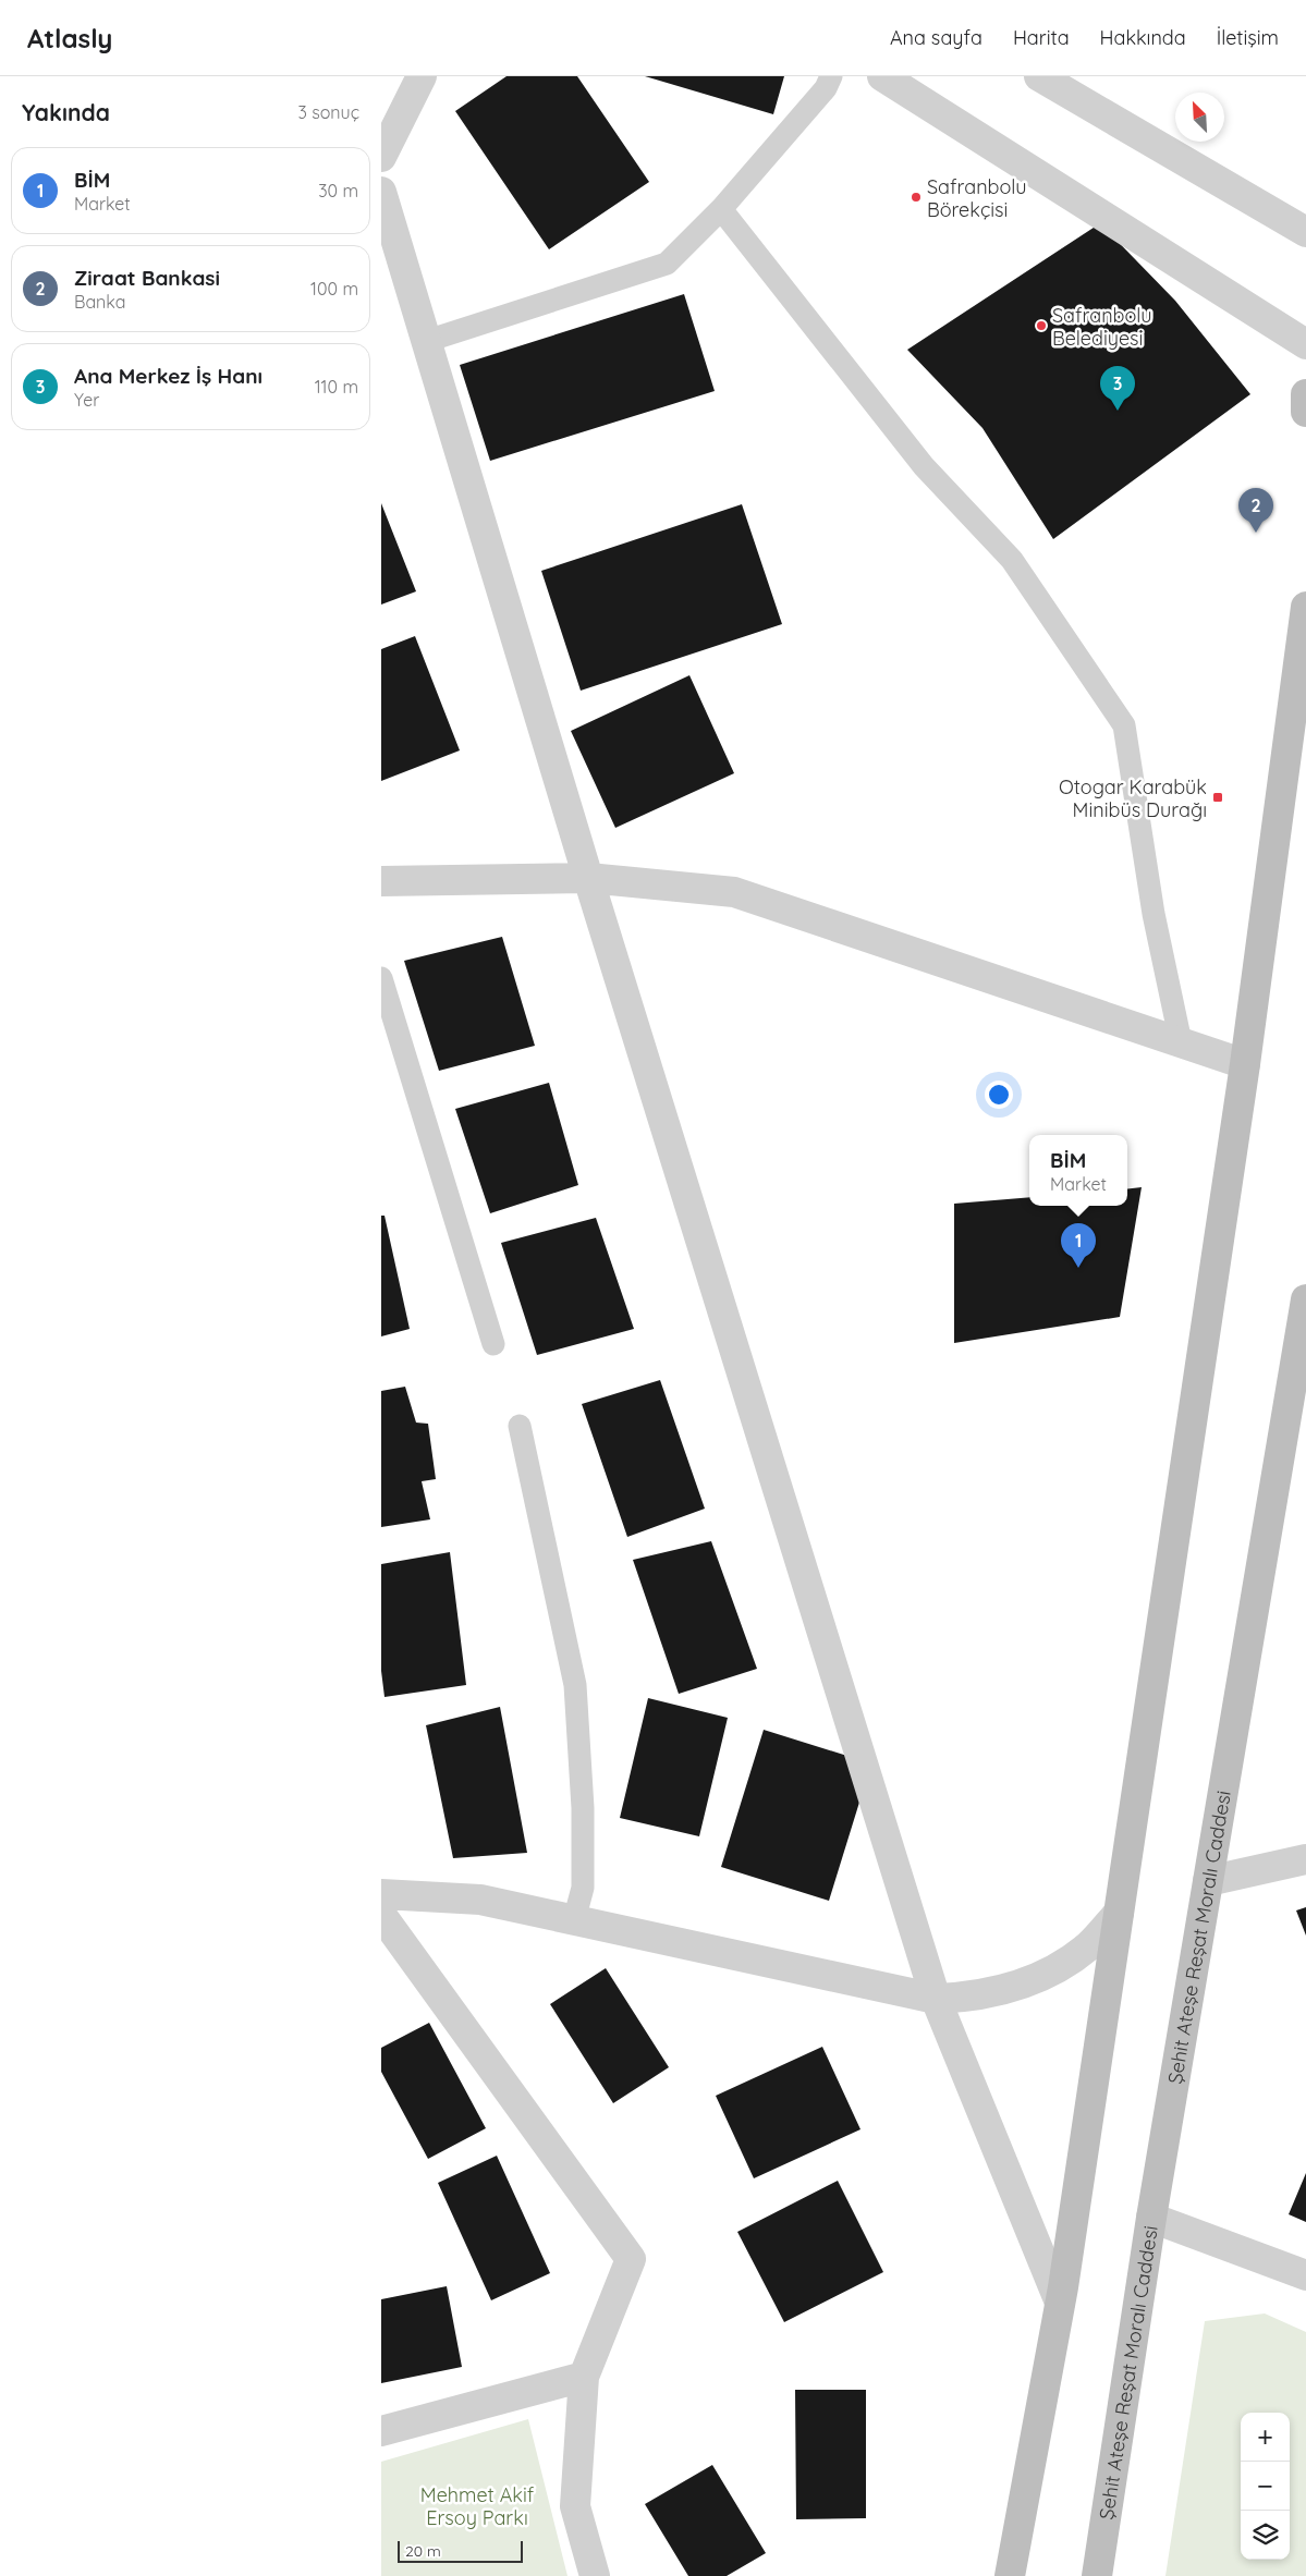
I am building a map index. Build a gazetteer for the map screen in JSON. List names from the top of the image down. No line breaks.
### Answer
{"streets":{"main road":["Şehit Ateşe Reşat Moralı Caddesi"]},"parks":["Mehmet Akif Ersoy Parkı"],"places":{"other":["Safranbolu Börekçisi","Safranbolu Belediyesi"],"transit":["Otogar Karabük Minibüs Durağı"]},"scale_bar":"20 m","north":"top left","page":{"header":"Atlasly","nav":["Ana sayfa","Harita","Hakkında","İletişim"],"heading":["Yakında","3 sonuç"],"list":[{"mark":"1","name":"BİM","note":"Market","value":"30 m"},{"mark":"2","name":"Ziraat Bankasi","note":"Banka","value":"100 m"},{"mark":"3","name":"Ana Merkez İş Hanı","note":"Yer","value":"110 m"}],"pins":["3","2","1"],"popup":["BİM","Market"],"map_buttons":["+","−"],"scale":"20 m"}}
